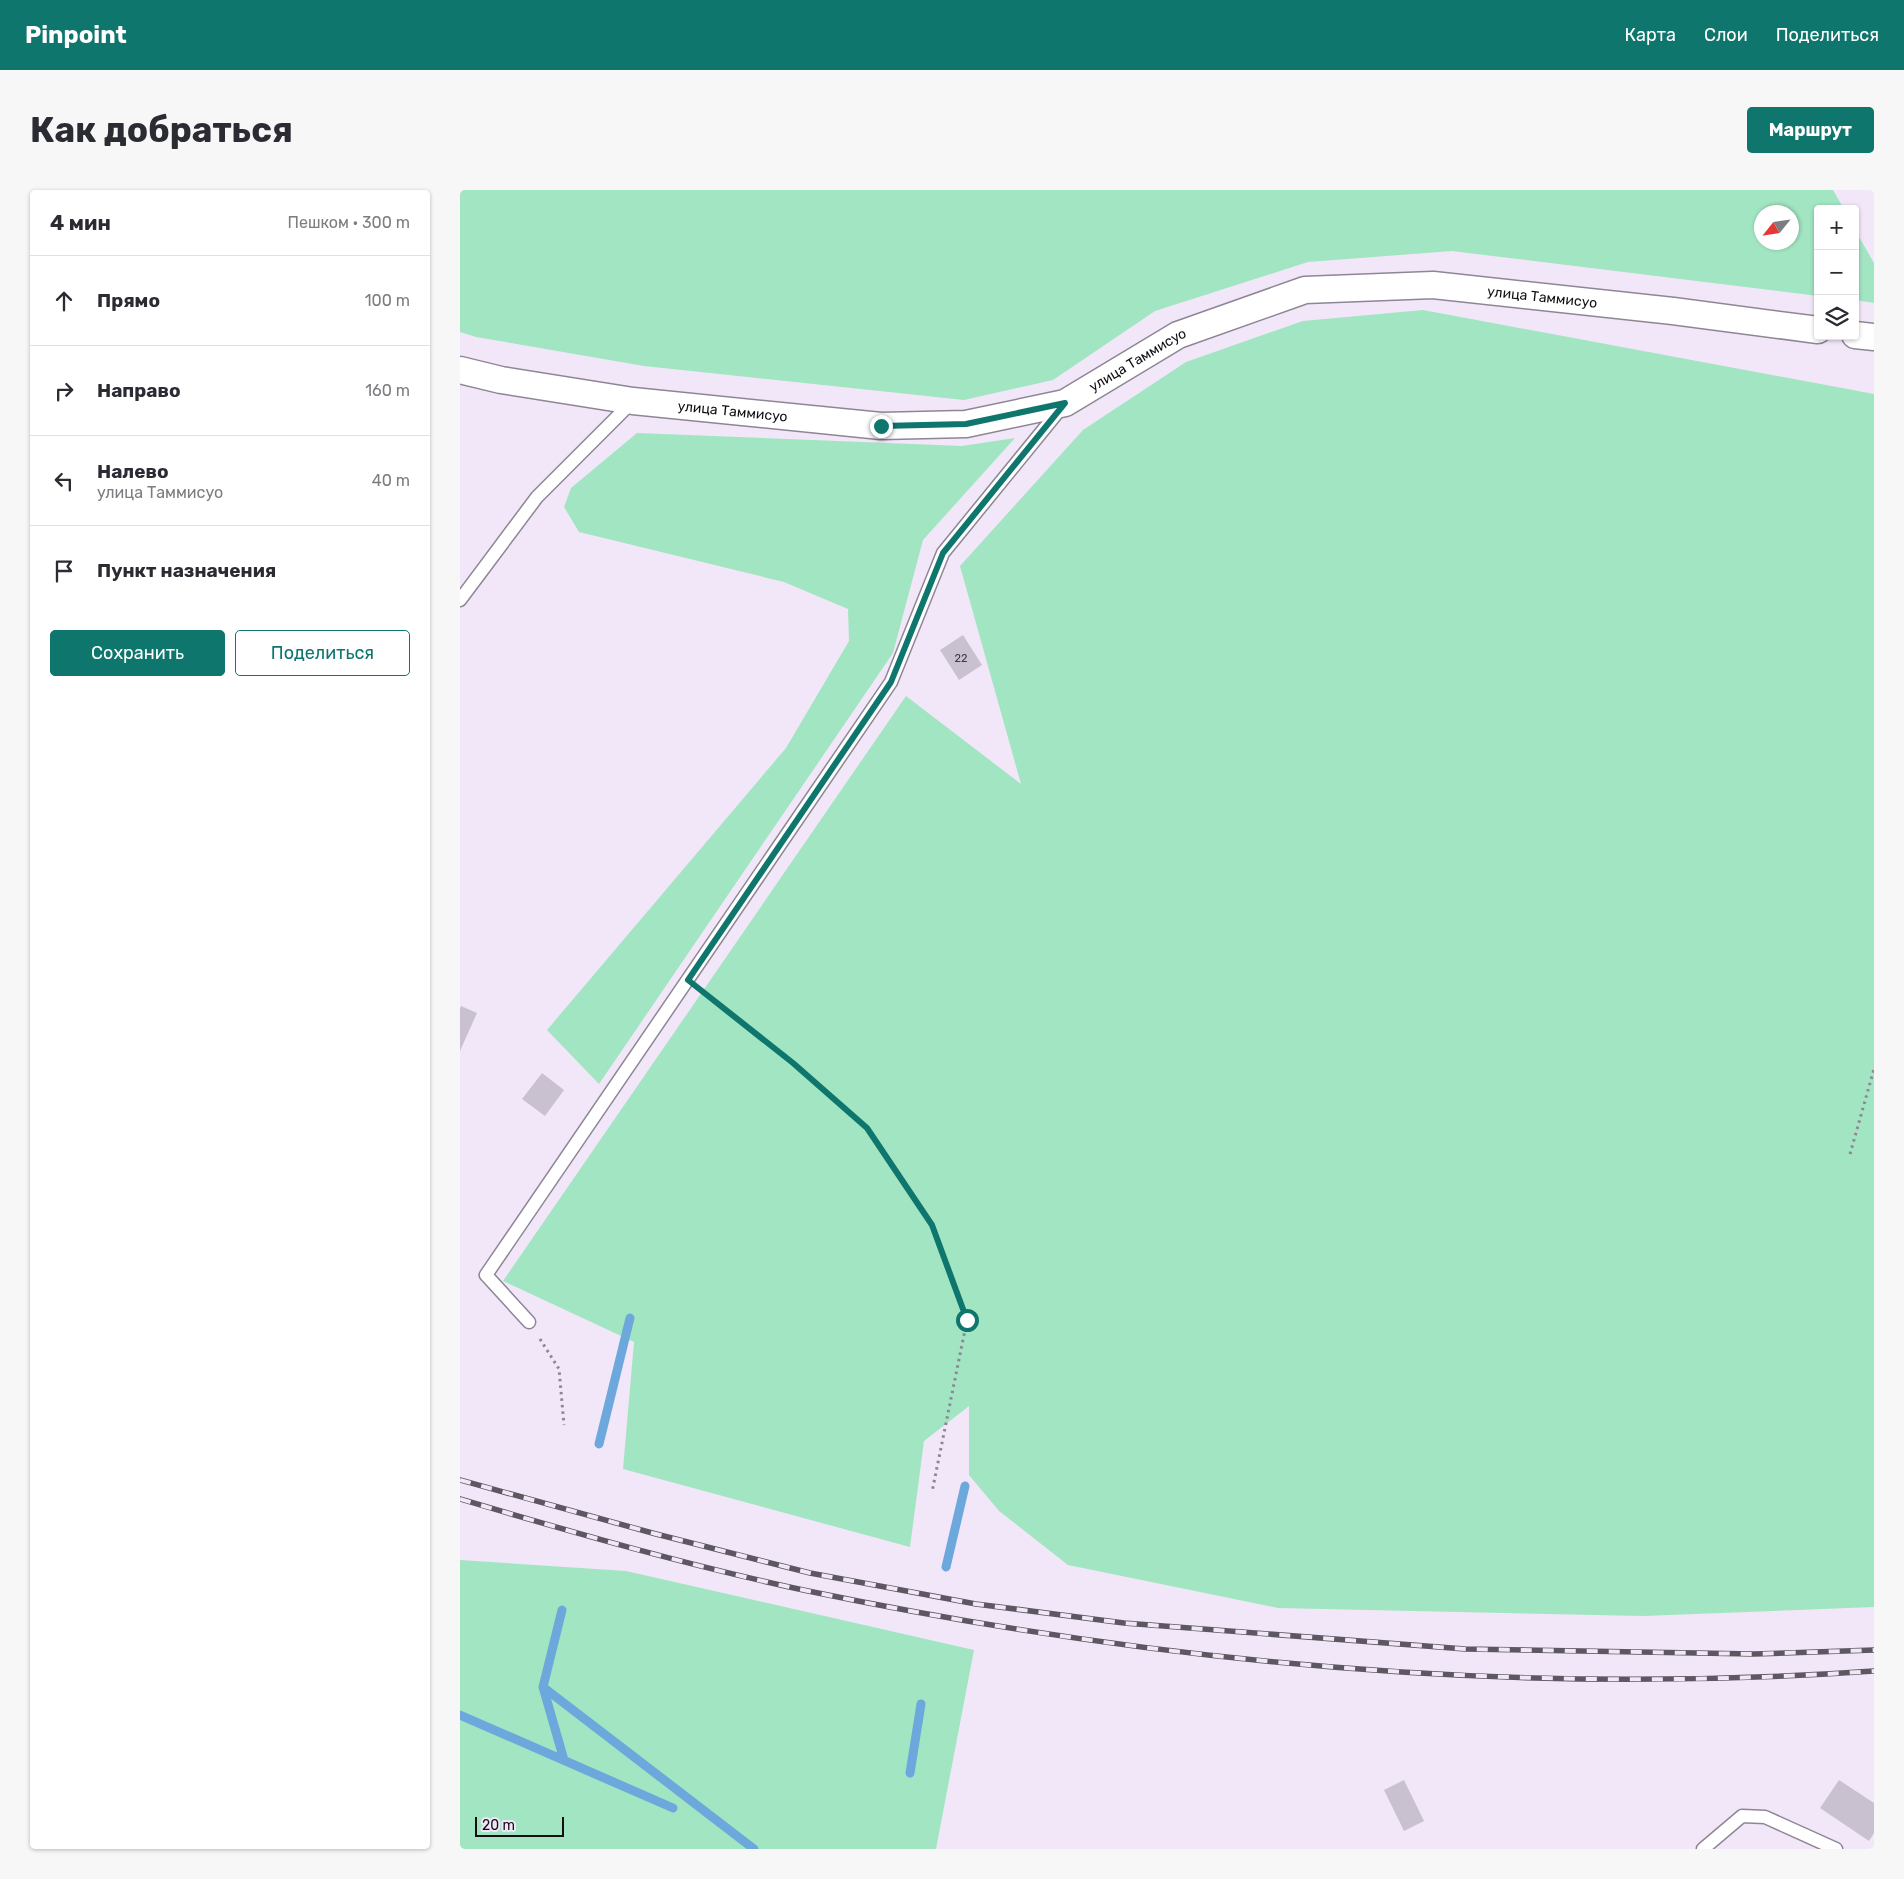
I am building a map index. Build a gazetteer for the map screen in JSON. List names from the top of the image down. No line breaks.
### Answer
{"streets":{"street":["улица Таммисуо"]},"house_numbers":["22"],"scale_bar":"20 m","north":"bottom left","page":{"header":"Pinpoint","nav":["Карта","Слои","Поделиться"],"buttons":["Маршрут",["Сохранить","Поделиться"]],"title":"Как добраться","heading":["4 мин","Пешком · 300 m"],"map_buttons":["+","−"],"list":[["Прямо","100 m"],["Направо","160 m"],["Налево","улица Таммисуо","40 m"],"Пункт назначения"],"scale":"20 m"}}
